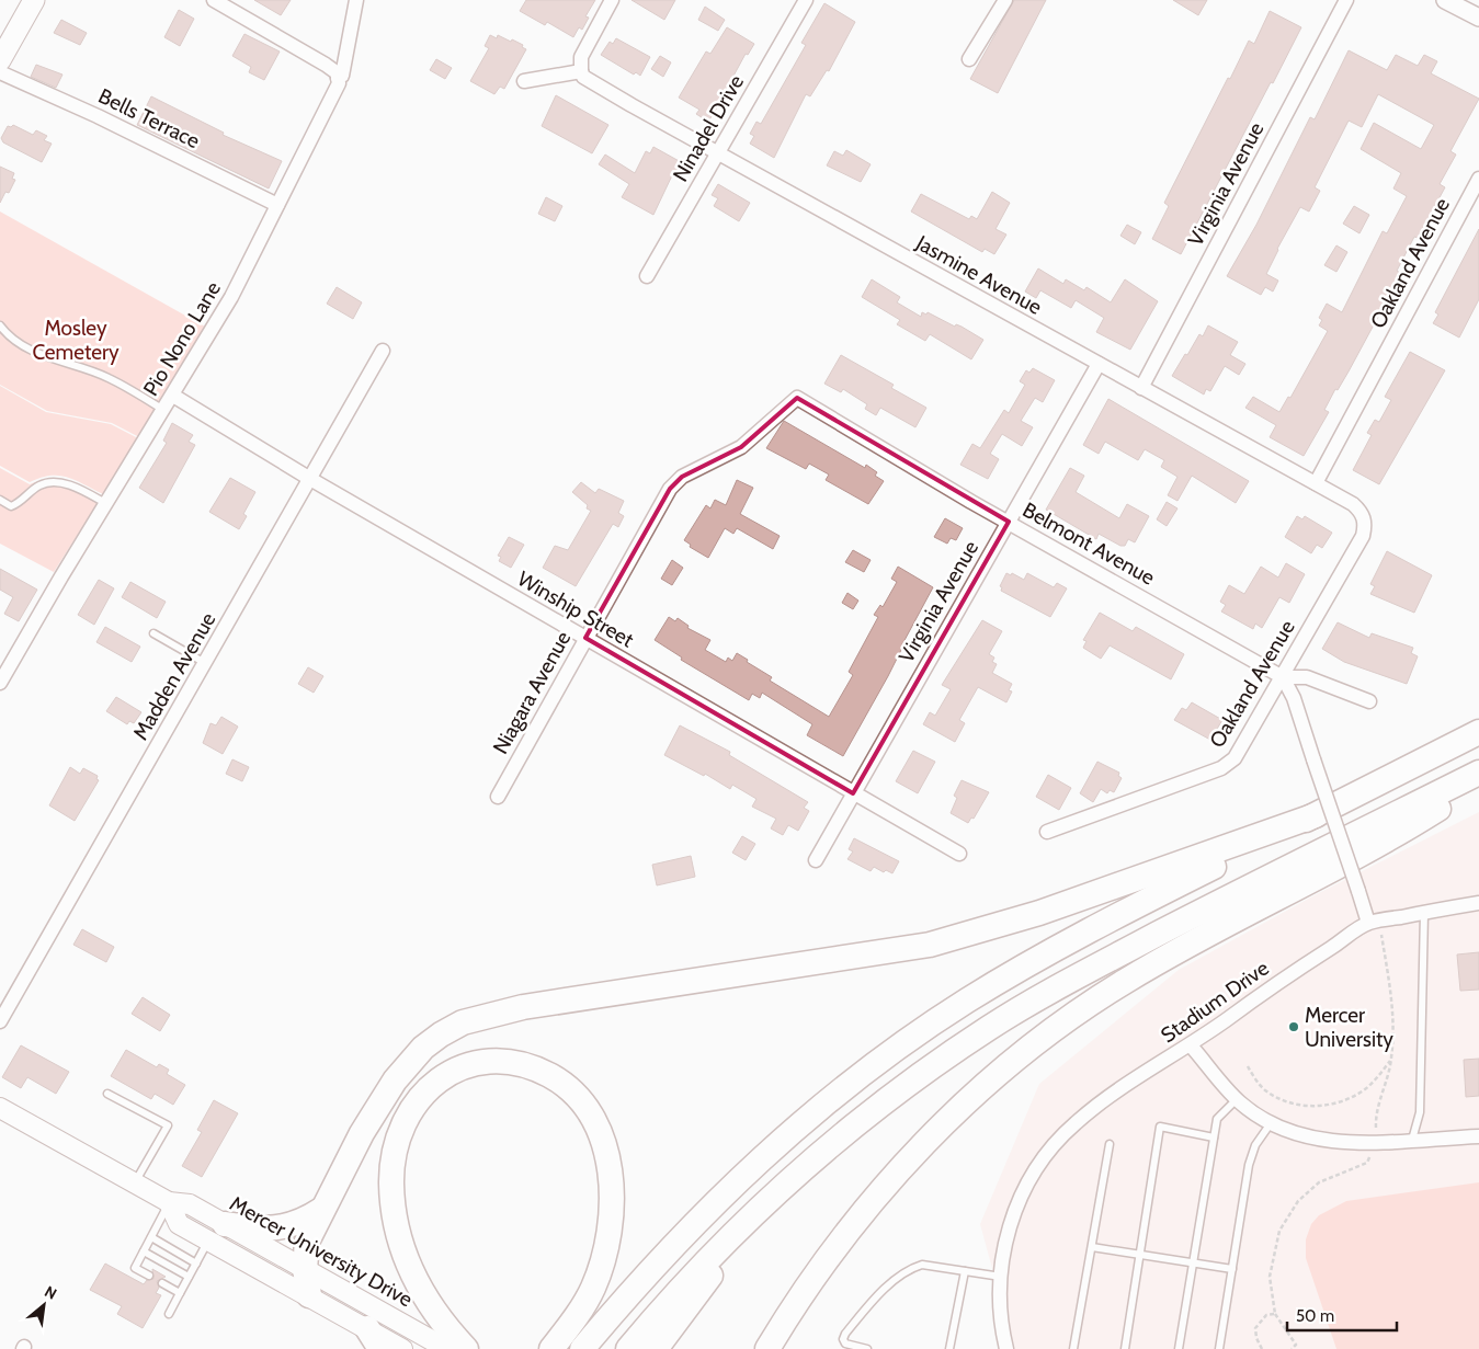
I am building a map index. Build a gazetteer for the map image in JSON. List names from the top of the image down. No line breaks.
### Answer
{"streets":{"main road":["Mercer University Drive"],"street":["Bells Terrace","Ninadel Drive","Virginia Avenue","Oakland Avenue","Jasmine Avenue","Pio Nono Lane","Belmont Avenue","Winship Street","Madden Avenue","Niagara Avenue","Stadium Drive"]},"crossings":[["Bells Terrace","Pio Nono Lane"],["Ninadel Drive","Jasmine Avenue"],["Virginia Avenue","Jasmine Avenue"],["Virginia Avenue","Belmont Avenue"],["Virginia Avenue","Winship Street"],["Oakland Avenue","Jasmine Avenue"],["Oakland Avenue","Belmont Avenue"],["Pio Nono Lane","Winship Street"],["Belmont Avenue","Niagara Avenue"],["Winship Street","Madden Avenue"],["Winship Street","Niagara Avenue"]],"parks":["Mosley Cemetery"],"places":["Mercer University"],"scale_bar":"50 m","north":"top right"}
